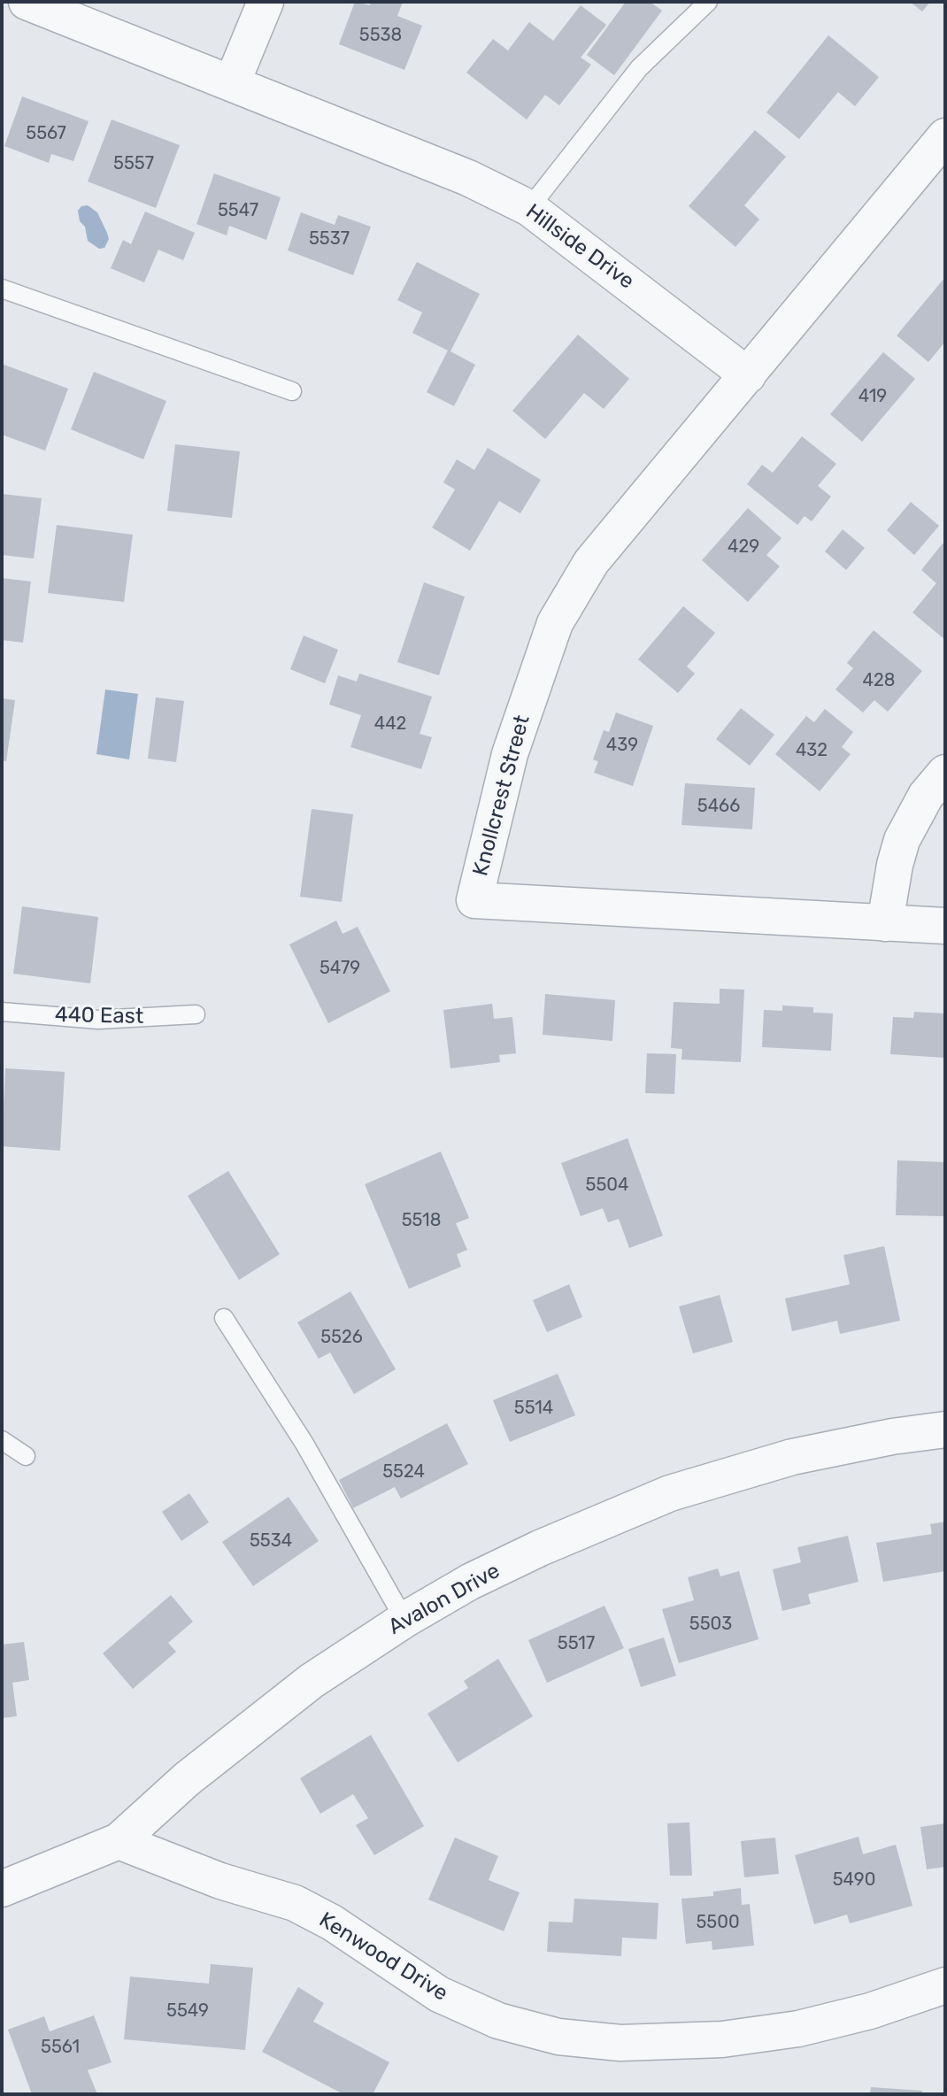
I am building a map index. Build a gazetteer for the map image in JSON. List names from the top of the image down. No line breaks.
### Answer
{"streets":{"street":["Hillside Drive","Knollcrest Street","Avalon Drive","Kenwood Drive"],"lane":["440 East"]},"crossings":[["Hillside Drive","Knollcrest Street"],["Avalon Drive","Kenwood Drive"]],"house_numbers":["5538","5567","5557","5547","5537","419","429","428","442","439","432","5466","5479","5504","5518","5526","5514","5524","5534","5503","5517","5490","5500","5549","5561"]}
